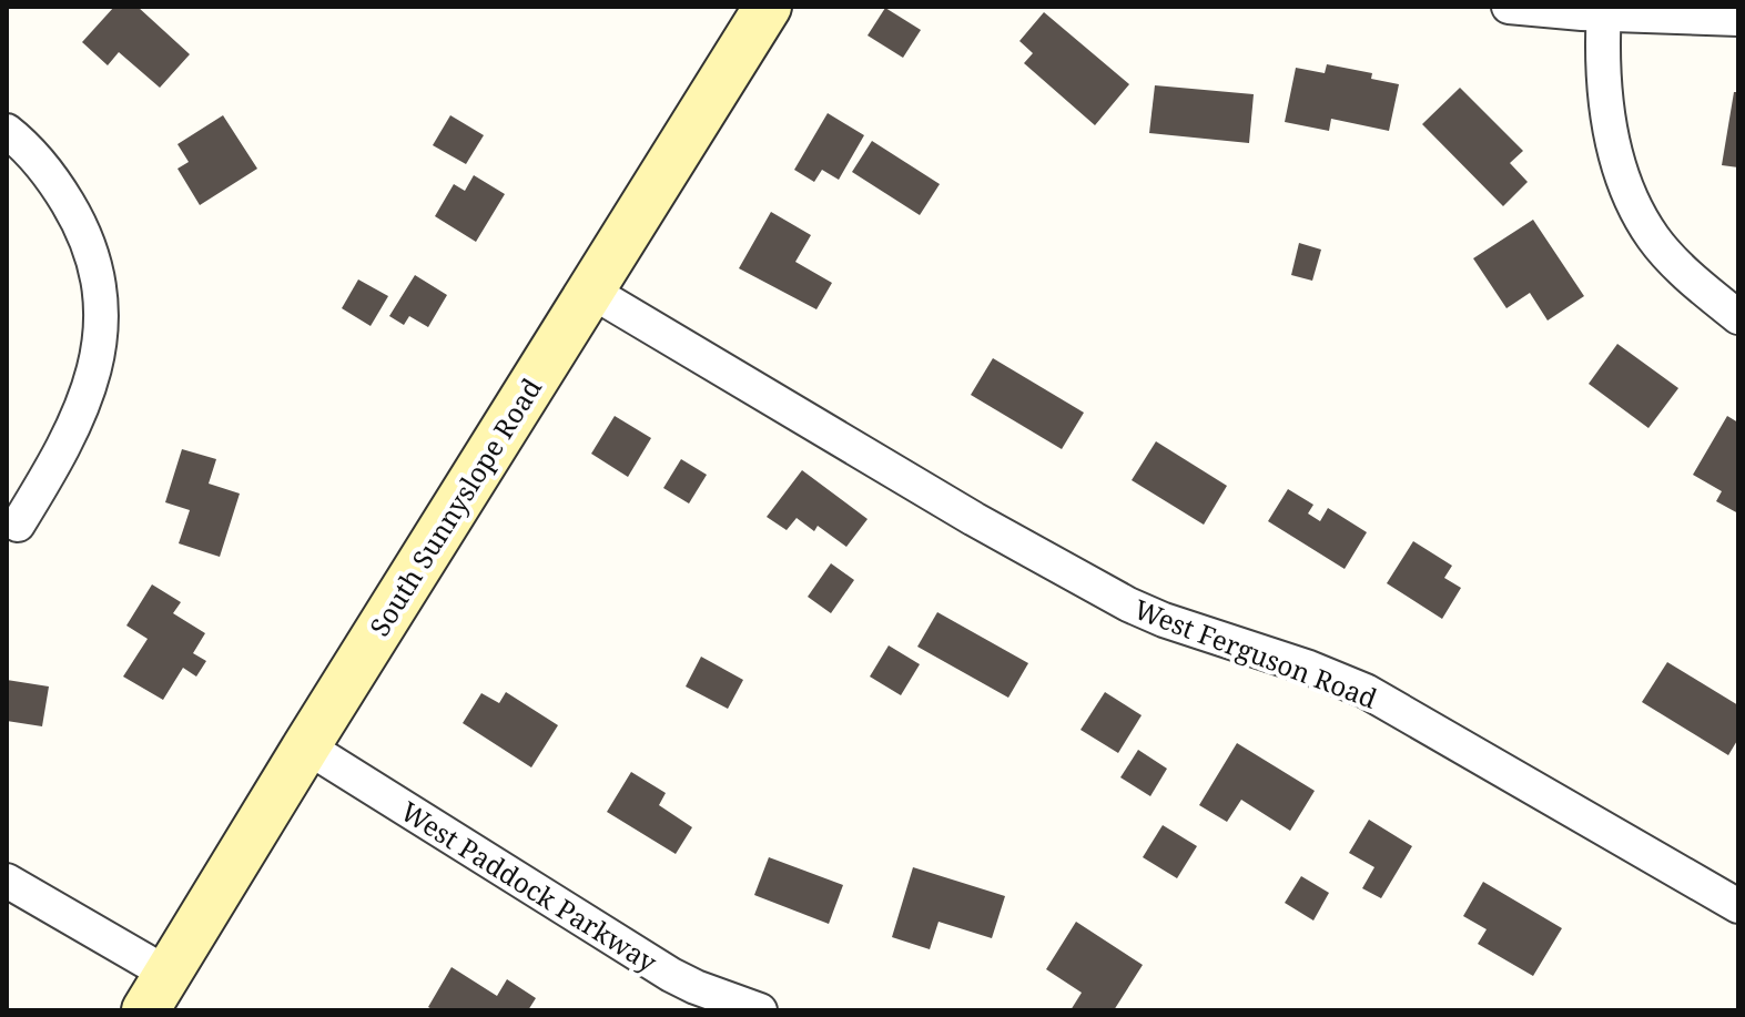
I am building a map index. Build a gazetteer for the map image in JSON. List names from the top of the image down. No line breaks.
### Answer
{"streets":{"street":["South Sunnyslope Road","West Ferguson Road","West Paddock Parkway"]},"crossings":[["South Sunnyslope Road","West Ferguson Road"],["South Sunnyslope Road","West Paddock Parkway"]]}
